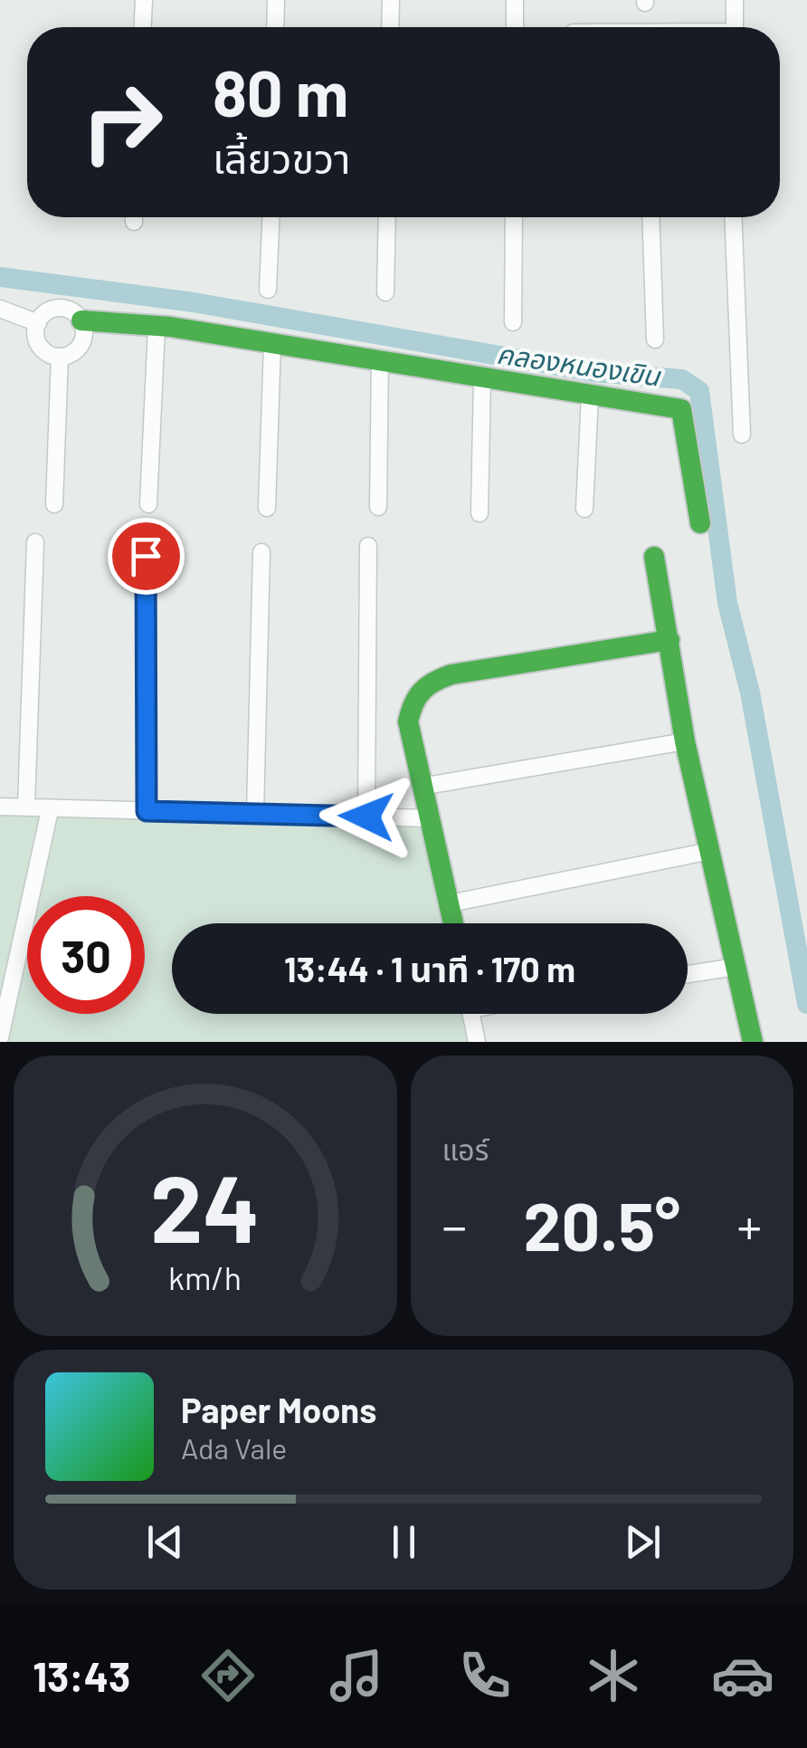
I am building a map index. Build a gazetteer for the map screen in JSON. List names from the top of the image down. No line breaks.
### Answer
{"water":["คลองหนองเขิน"],"page":{"turn":["80 m","เลี้ยวขวา"],"limit":"30","trip":"13:44 · 1 นาที · 170 m","tile":"แอร์","heat":["−","20.5°","+"],"song":["Paper Moons","Ada Vale"],"tabs":"13:43","gauge":["24","km/h"]}}
